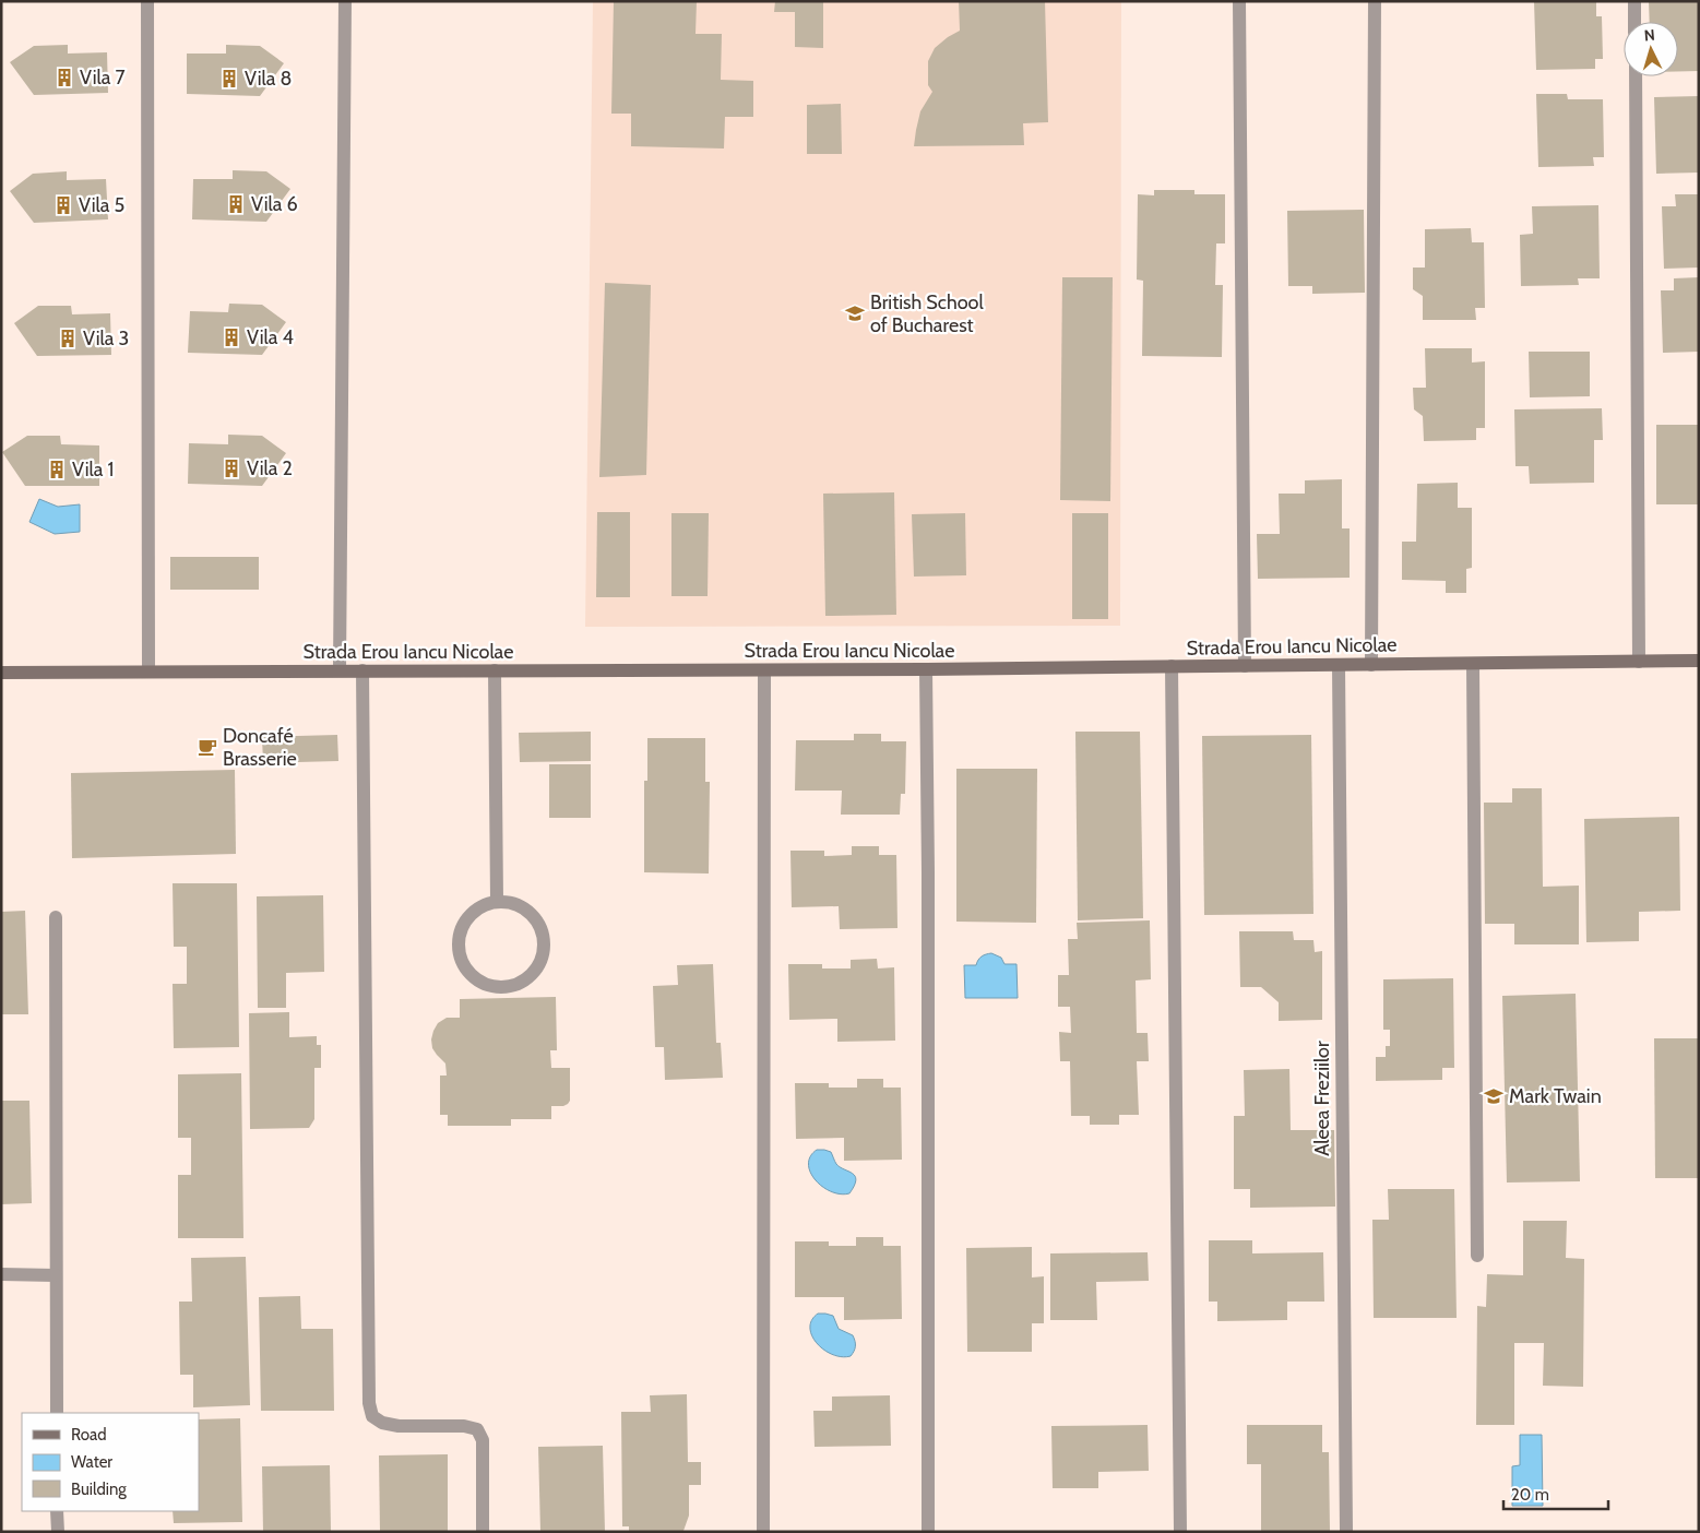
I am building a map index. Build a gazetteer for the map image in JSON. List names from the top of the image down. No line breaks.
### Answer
{"streets":{"street":["Strada Erou Iancu Nicolae","Aleea Freziilor"]},"crossings":[["Strada Erou Iancu Nicolae","Aleea Freziilor"]],"places":{"building":["Vila 7","Vila 8","Vila 6","Vila 5","Vila 4","Vila 3","Vila 2","Vila 1"],"school or university":["British School of Bucharest","Mark Twain"],"cafe":["Doncafé Brasserie"]},"legend":["Road","Water","Building"],"scale_bar":"20 m","north":"top"}
